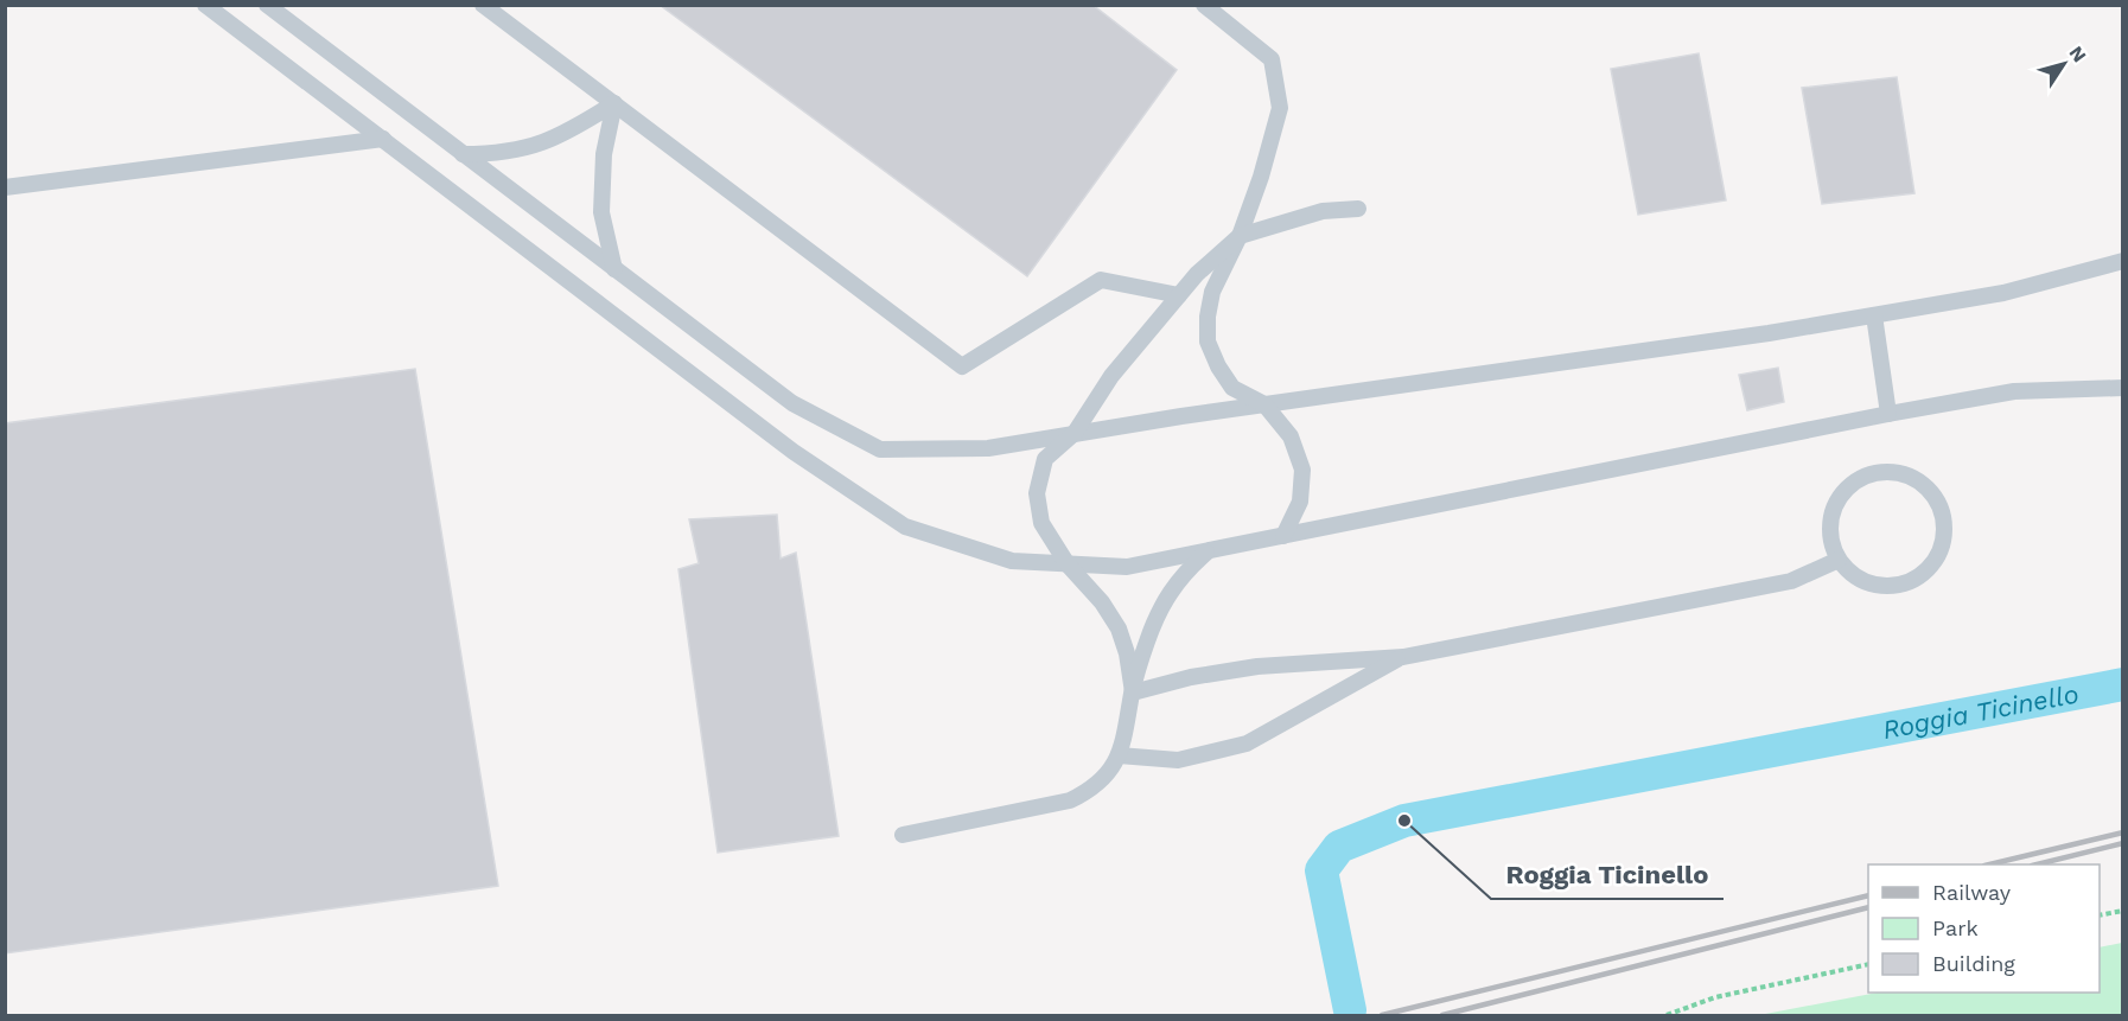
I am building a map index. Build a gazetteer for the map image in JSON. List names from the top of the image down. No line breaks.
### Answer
{"water":["Roggia Ticinello"],"places":["Roggia Ticinello"],"legend":["Railway","Park","Building"],"north":"top right"}
